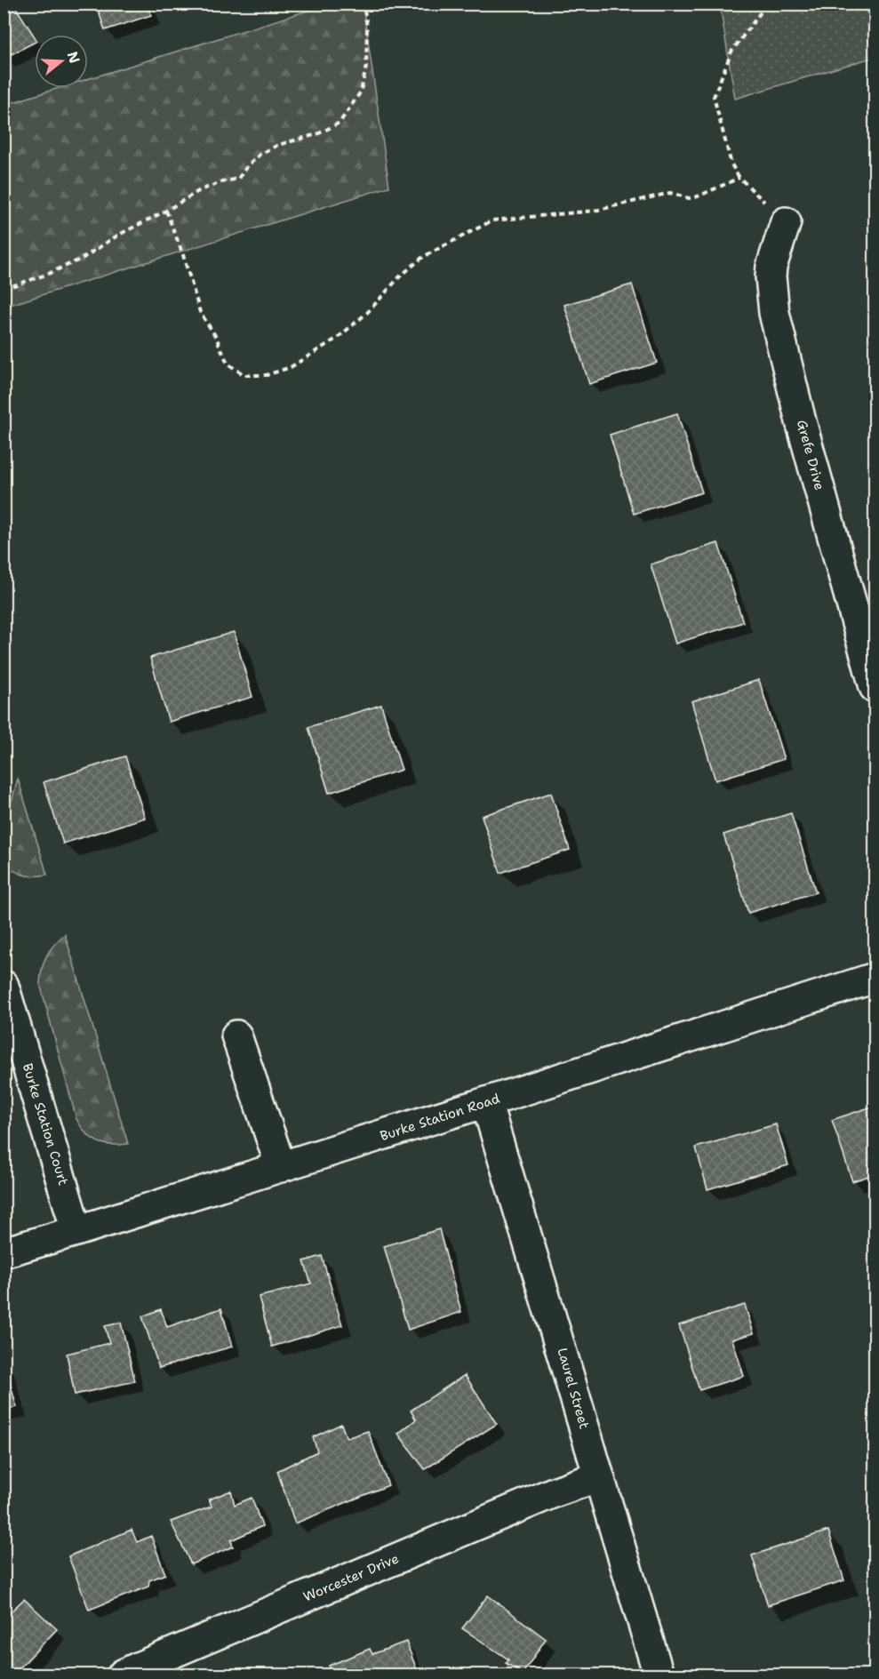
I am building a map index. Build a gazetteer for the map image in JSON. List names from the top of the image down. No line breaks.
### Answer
{"streets":{"street":["Grefe Drive","Burke Station Road","Burke Station Court","Laurel Street","Worcester Drive"]},"crossings":[["Burke Station Road","Burke Station Court"],["Burke Station Road","Laurel Street"],["Laurel Street","Worcester Drive"]],"north":"right"}
